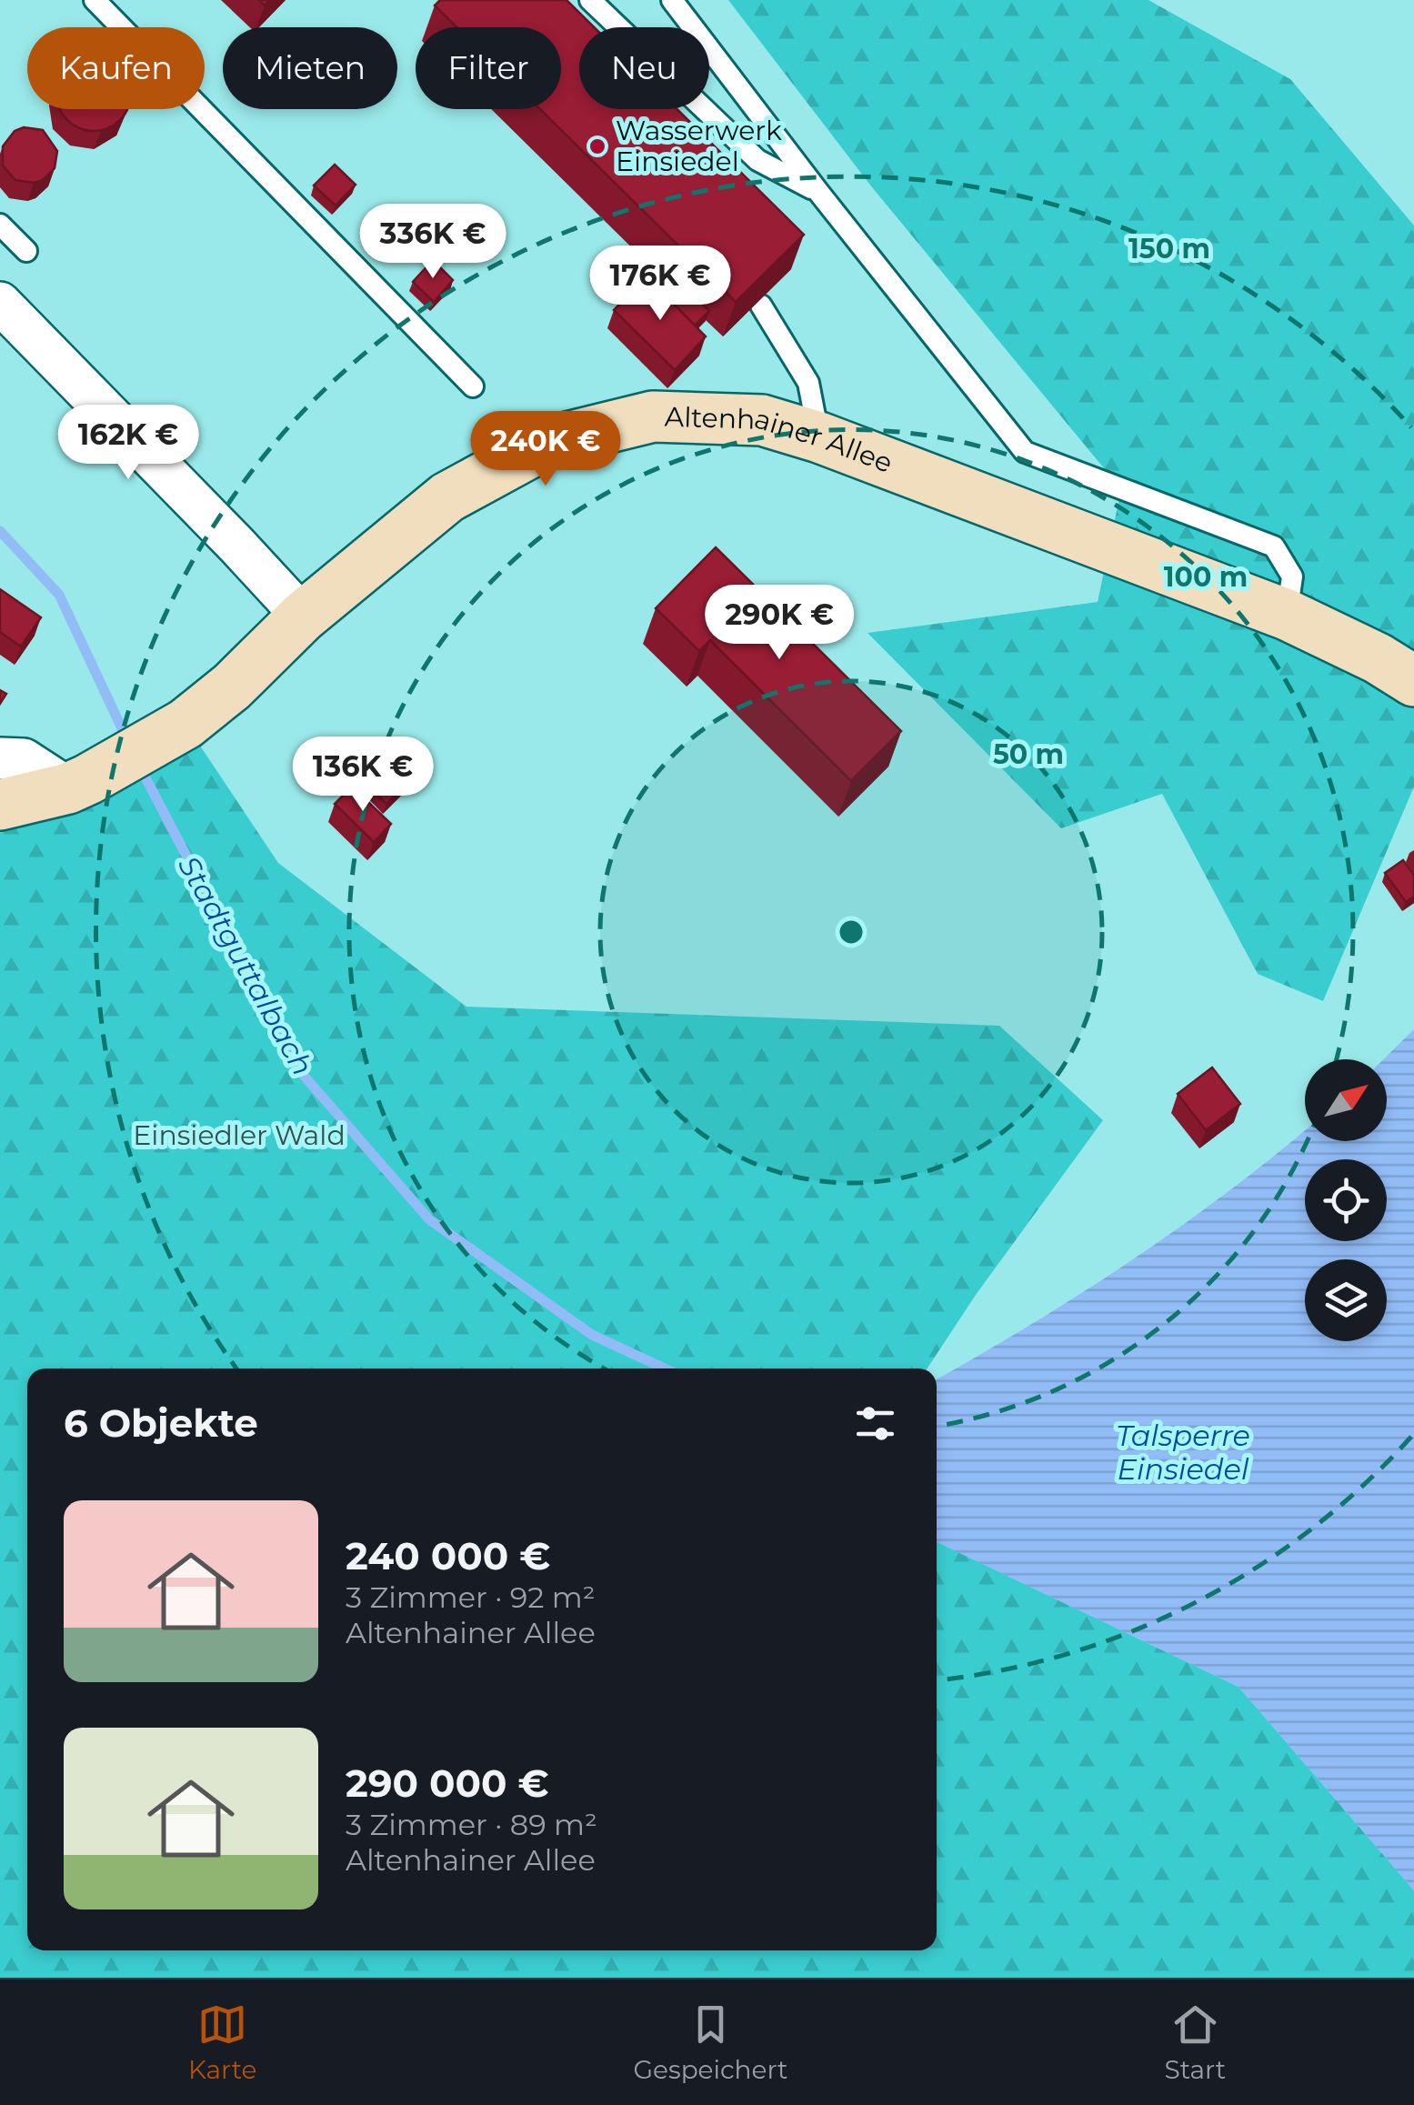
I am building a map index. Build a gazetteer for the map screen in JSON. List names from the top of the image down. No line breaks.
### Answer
{"streets":{"street":["Altenhainer Allee"]},"water":["Stadtguttalbach","Talsperre Einsiedel"],"parks":["Einsiedler Wald"],"places":["Wasserwerk Einsiedel"],"north":"top right","page":{"chip":["Kaufen","Mieten","Filter","Neu"],"price":["336K €","176K €","162K €","240K €","290K €","136K €"],"heading":"6 Objekte","list":[{"name":"240 000 €","note":"3 Zimmer · 92 m² · Altenhainer Allee"},{"name":"290 000 €","note":"3 Zimmer · 89 m² · Altenhainer Allee"}],"tabs":["Karte","Gespeichert","Start"]},"rings":["150 m","100 m","50 m"]}
